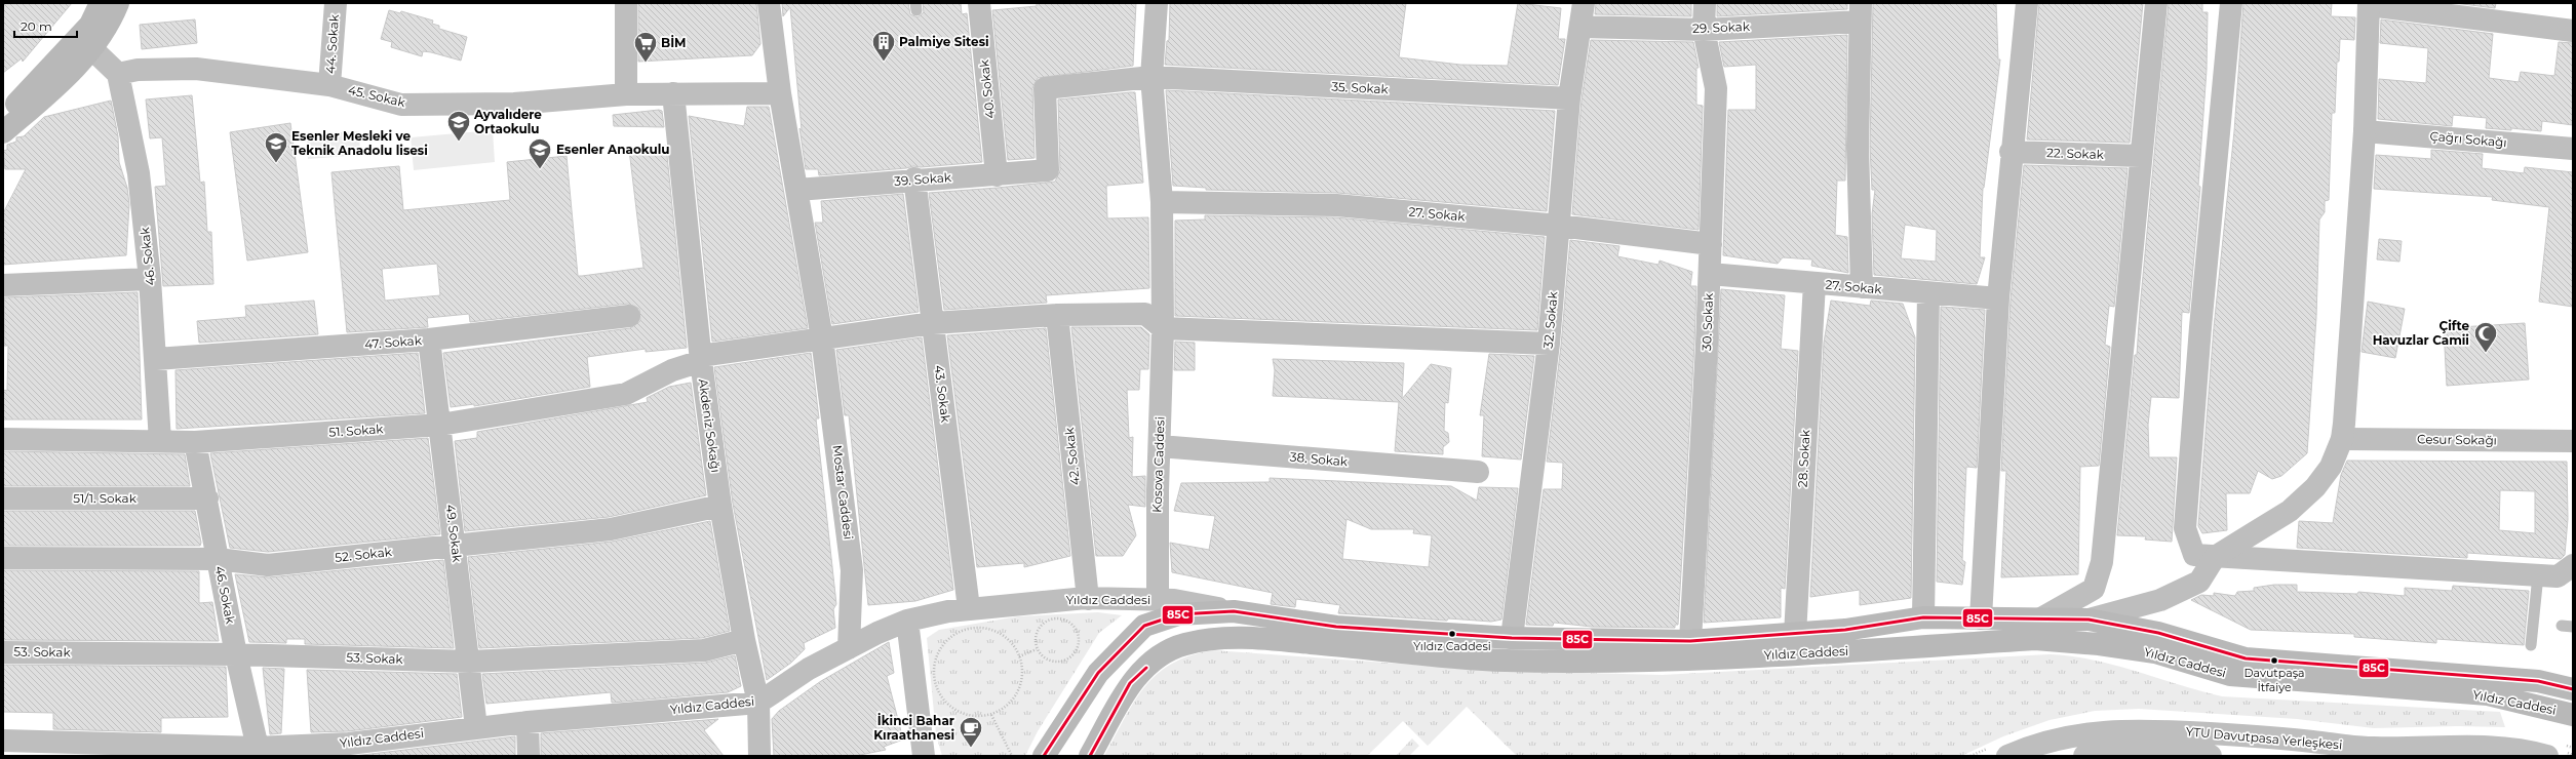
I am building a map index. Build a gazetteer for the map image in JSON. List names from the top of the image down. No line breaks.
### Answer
{"streets":{"main road":["Yıldız Caddesi"],"street":["29. Sokak","44. Sokak","35. Sokak","40. Sokak","45. Sokak","Çağrı Sokağı","22. Sokak","39. Sokak","27. Sokak","46. Sokak","32. Sokak","30. Sokak","47. Sokak","43. Sokak","Akdeniz Sokağı","51. Sokak","Cesur Sokağı","42. Sokak","28. Sokak","38. Sokak","Kosova Caddesi","Mostar Caddesi","51/1. Sokak","49. Sokak","52. Sokak","53. Sokak","YTU Davutpasa Yerleşkesi"]},"crossings":[["29. Sokak","32. Sokak"],["29. Sokak","30. Sokak"],["44. Sokak","45. Sokak"],["35. Sokak","39. Sokak"],["35. Sokak","32. Sokak"],["35. Sokak","Kosova Caddesi"],["40. Sokak","39. Sokak"],["45. Sokak","46. Sokak"],["45. Sokak","Akdeniz Sokağı"],["45. Sokak","Mostar Caddesi"],["39. Sokak","43. Sokak"],["39. Sokak","Mostar Caddesi"],["27. Sokak","32. Sokak"],["27. Sokak","30. Sokak"],["27. Sokak","28. Sokak"],["27. Sokak","Kosova Caddesi"],["46. Sokak","47. Sokak"],["46. Sokak","51. Sokak"],["46. Sokak","51/1. Sokak"],["46. Sokak","52. Sokak"],["46. Sokak","Yıldız Caddesi"],["46. Sokak","53. Sokak"],["32. Sokak","Yıldız Caddesi"],["30. Sokak","Yıldız Caddesi"],["47. Sokak","49. Sokak"],["43. Sokak","51. Sokak"],["43. Sokak","Yıldız Caddesi"],["Akdeniz Sokağı","51. Sokak"],["Akdeniz Sokağı","52. Sokak"],["Akdeniz Sokağı","Yıldız Caddesi"],["Akdeniz Sokağı","53. Sokak"],["51. Sokak","42. Sokak"],["51. Sokak","Kosova Caddesi"],["51. Sokak","Mostar Caddesi"],["51. Sokak","49. Sokak"],["42. Sokak","Yıldız Caddesi"],["28. Sokak","Yıldız Caddesi"],["38. Sokak","Kosova Caddesi"],["Kosova Caddesi","Yıldız Caddesi"],["Mostar Caddesi","Yıldız Caddesi"],["49. Sokak","52. Sokak"],["49. Sokak","Yıldız Caddesi"],["49. Sokak","53. Sokak"]],"places":{"building":["Palmiye Sitesi"],"supermarket":["BİM"],"school or university":["Ayvalıdere Ortaokulu","Esenler Mesleki ve Teknik Anadolu lisesi","Esenler Anaokulu"],"mosque":["Çifte Havuzlar Camii"],"other":["Yıldız Caddesi","Davutpaşa İtfaiye"],"cafe":["İkinci Bahar Kıraathanesi"]},"lines":["transit line 85C"],"scale_bar":"20 m"}
